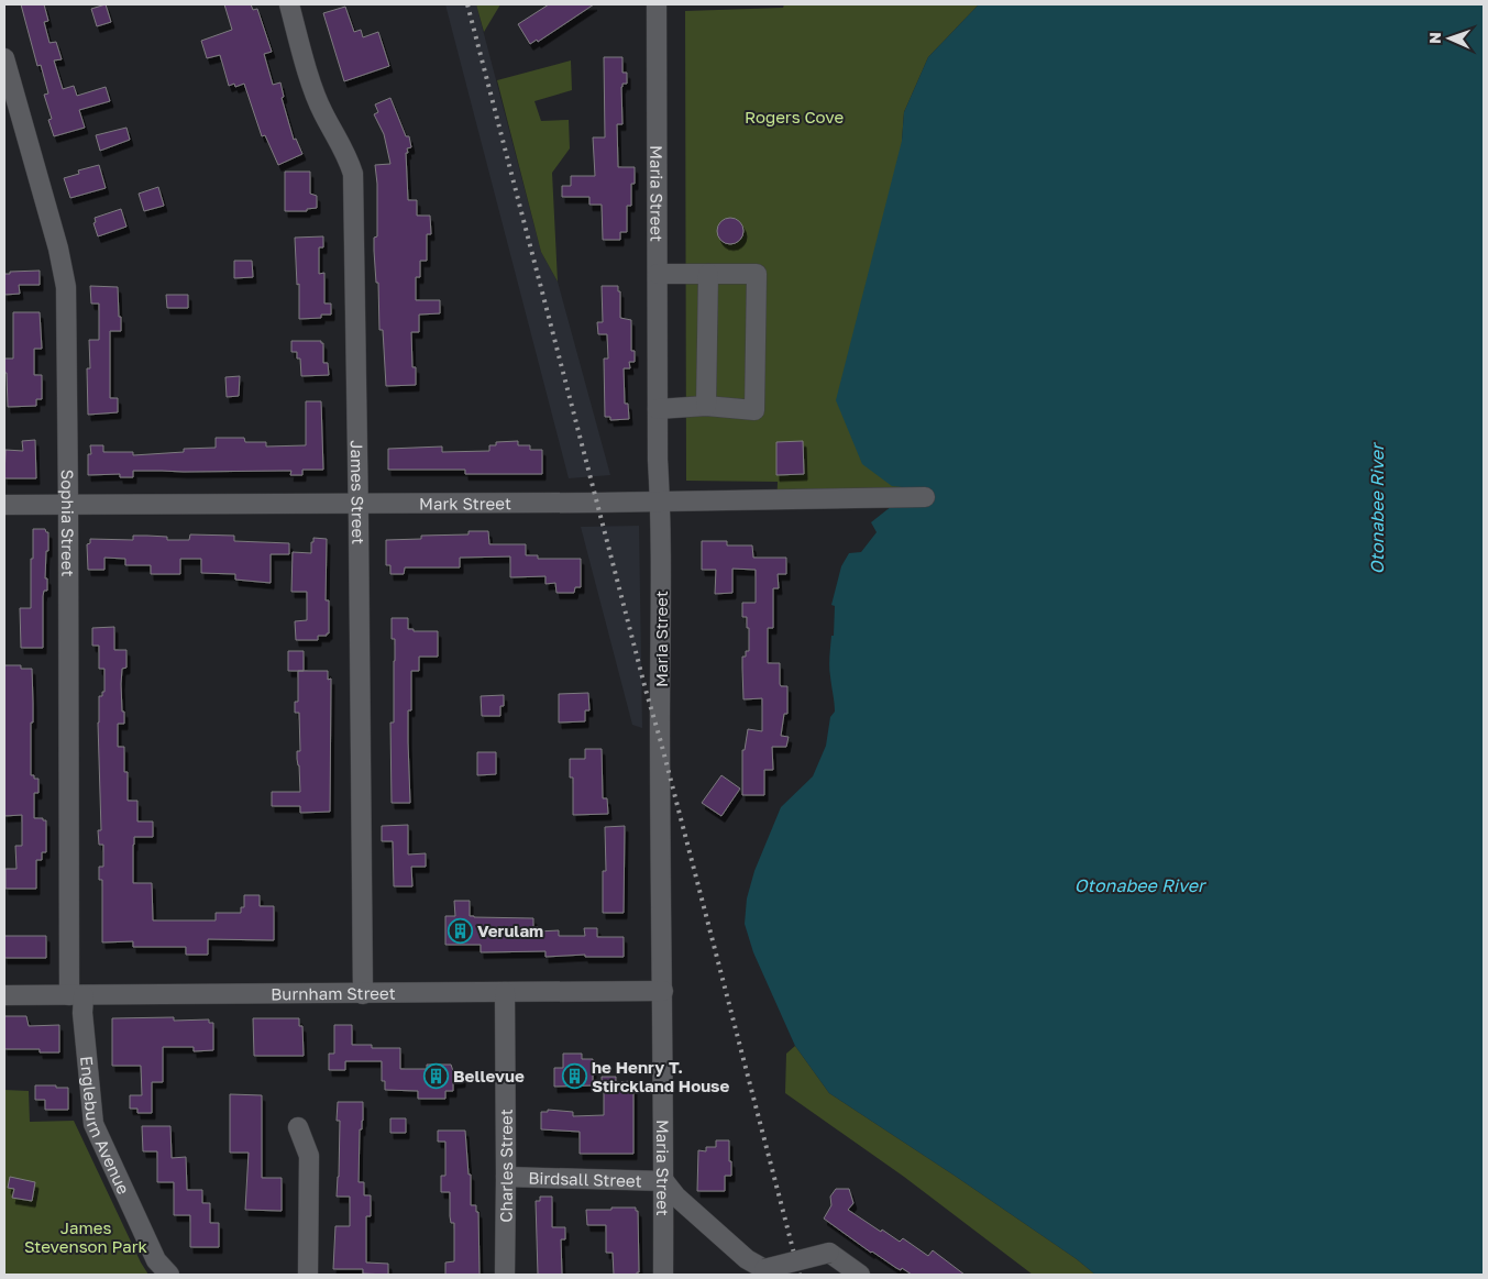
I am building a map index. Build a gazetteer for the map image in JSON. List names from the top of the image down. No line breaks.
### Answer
{"streets":{"street":["Maria Street","James Street","Mark Street","Sophia Street","Burnham Street","Engleburn Avenue","Charles Street","Birdsall Street"]},"crossings":[["Maria Street","Mark Street"],["Maria Street","Burnham Street"],["Maria Street","Birdsall Street"],["James Street","Mark Street"],["James Street","Burnham Street"],["Mark Street","Sophia Street"],["Sophia Street","Burnham Street"],["Sophia Street","Engleburn Avenue"],["Burnham Street","Engleburn Avenue"],["Burnham Street","Charles Street"],["Charles Street","Birdsall Street"]],"water":["Otonabee River"],"parks":["Rogers Cove","James Stevenson Park"],"places":{"building":["Verulam","Bellevue","he Henry T. Stirckland House"]},"north":"left"}
